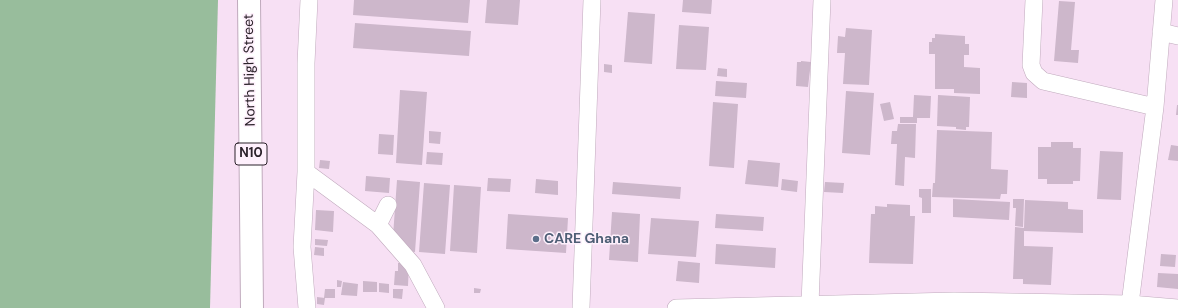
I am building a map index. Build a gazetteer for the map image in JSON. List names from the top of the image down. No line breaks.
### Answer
{"streets":{"highway":["North High Street","N10"]},"places":["CARE Ghana"]}
